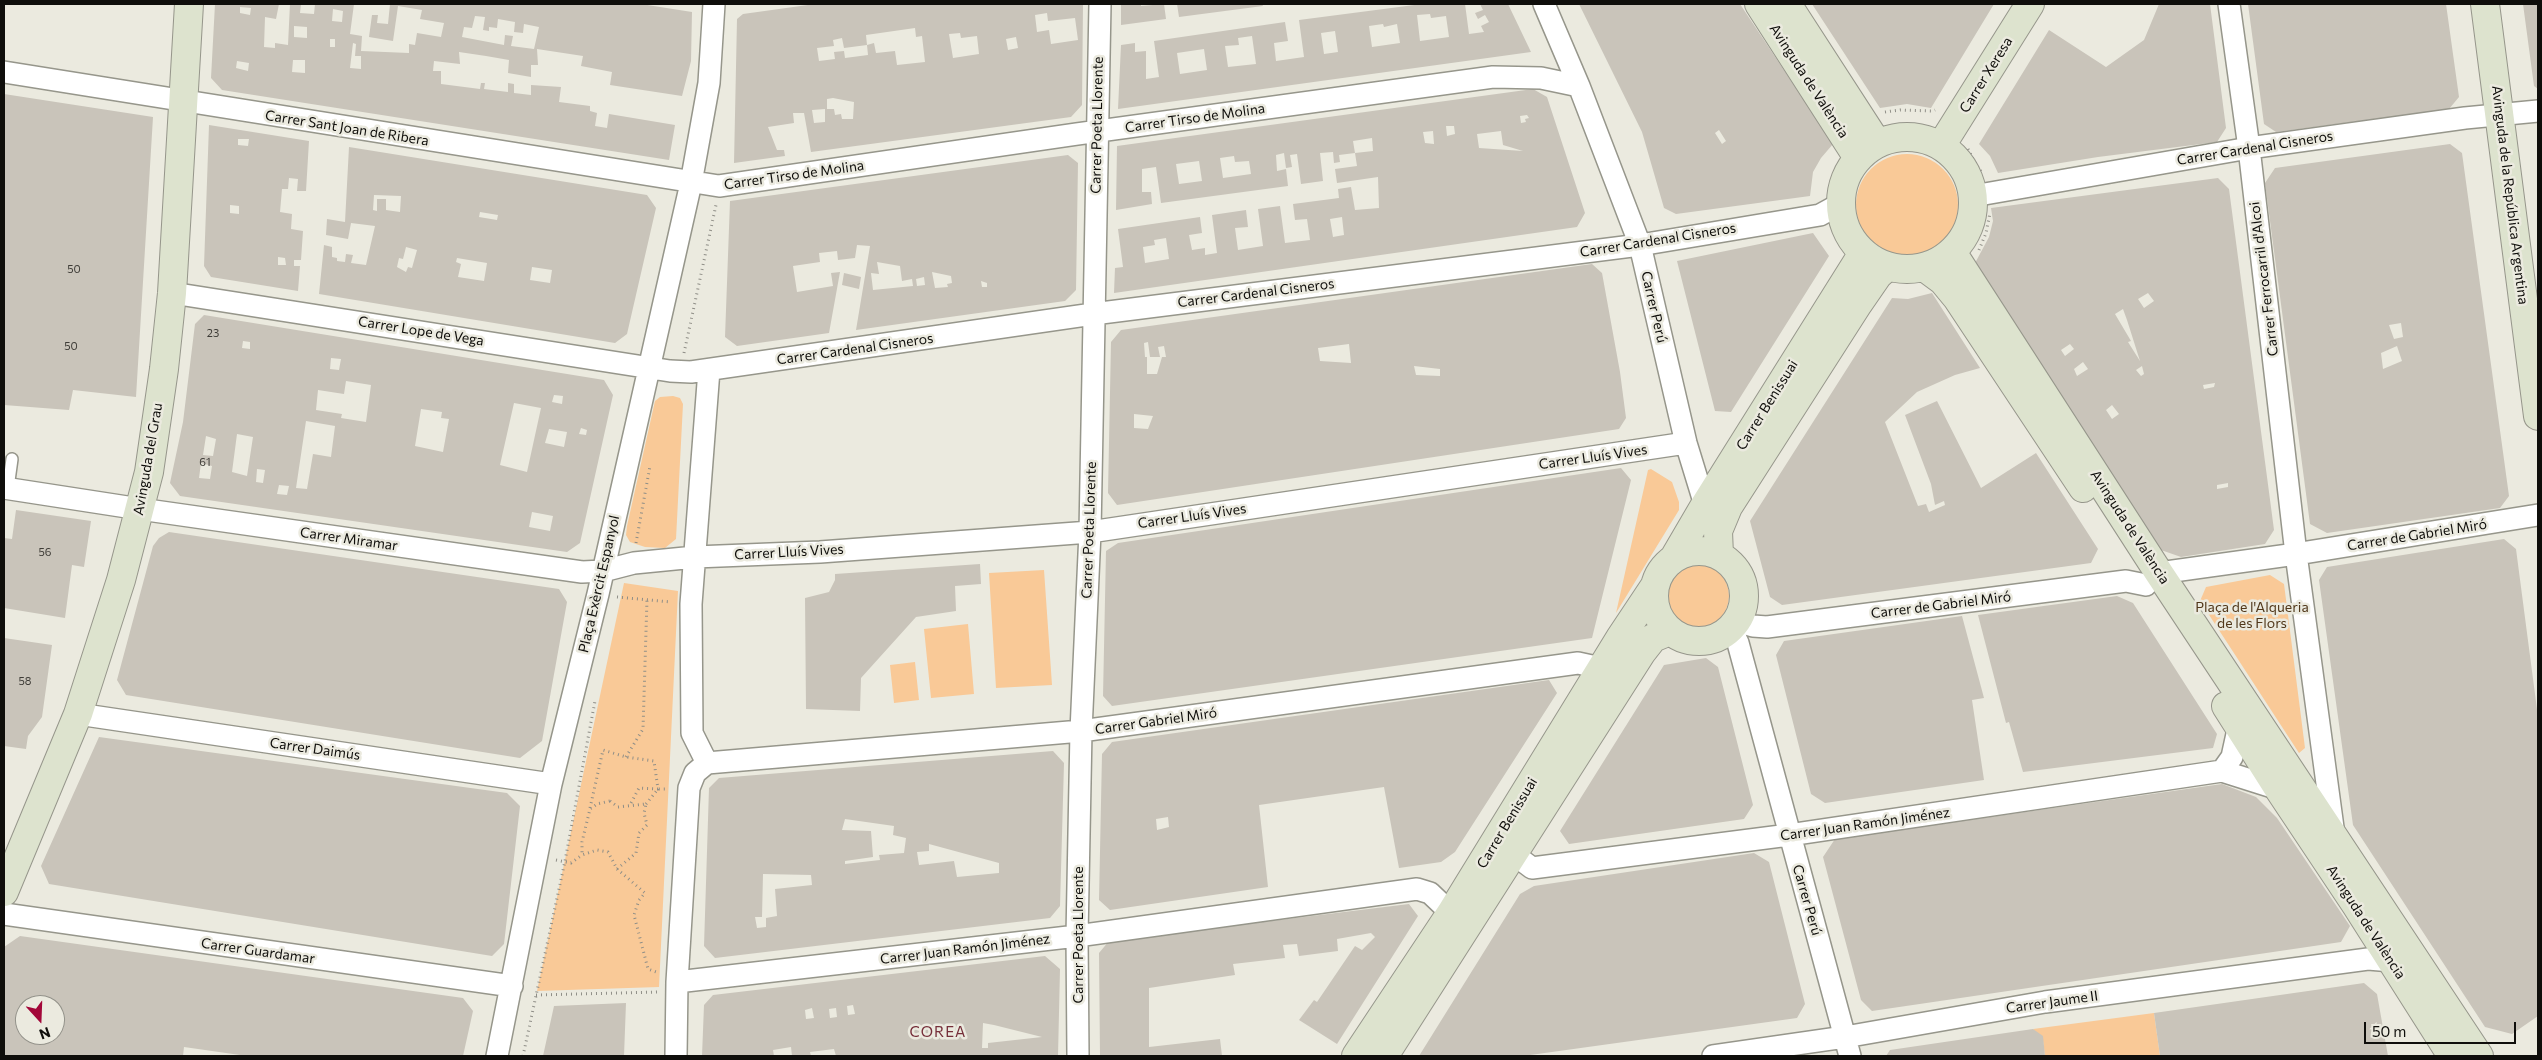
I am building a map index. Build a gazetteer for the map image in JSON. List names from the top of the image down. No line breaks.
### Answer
{"streets":{"street":["Carrer Xeresa","Avinguda de València","Carrer Tirso de Molina","Carrer Poeta Llorente","Carrer Sant Joan de Ribera","Carrer Cardenal Cisneros","Avinguda de la República Argentina","Carrer Ferrocarril d'Alcoi","Carrer Perú","Carrer Lope de Vega","Carrer Benissuai","Carrer Lluís Vives","Avinguda del Grau","Carrer de Gabriel Miró","Carrer Miramar","Plaça Exèrcit Espanyol","Carrer Gabriel Miró","Carrer Daimús","Carrer Juan Ramón Jiménez","Carrer Guardamar","Carrer Jaume II"]},"crossings":[["Carrer Xeresa","Avinguda de València"],["Carrer Xeresa","Carrer Cardenal Cisneros"],["Carrer Xeresa","Carrer Benissuai"],["Avinguda de València","Carrer Cardenal Cisneros"],["Avinguda de València","Carrer Benissuai"],["Avinguda de València","Carrer de Gabriel Miró"],["Avinguda de València","Carrer Juan Ramón Jiménez"],["Avinguda de València","Carrer Jaume II"],["Carrer Tirso de Molina","Carrer Poeta Llorente"],["Carrer Tirso de Molina","Carrer Sant Joan de Ribera"],["Carrer Tirso de Molina","Carrer Perú"],["Carrer Tirso de Molina","Plaça Exèrcit Espanyol"],["Carrer Poeta Llorente","Carrer Cardenal Cisneros"],["Carrer Poeta Llorente","Carrer Lluís Vives"],["Carrer Poeta Llorente","Carrer Gabriel Miró"],["Carrer Poeta Llorente","Carrer Juan Ramón Jiménez"],["Carrer Sant Joan de Ribera","Avinguda del Grau"],["Carrer Sant Joan de Ribera","Plaça Exèrcit Espanyol"],["Carrer Cardenal Cisneros","Avinguda de la República Argentina"],["Carrer Cardenal Cisneros","Carrer Ferrocarril d'Alcoi"],["Carrer Cardenal Cisneros","Carrer Perú"],["Carrer Cardenal Cisneros","Carrer Lope de Vega"],["Carrer Cardenal Cisneros","Carrer Benissuai"],["Carrer Ferrocarril d'Alcoi","Carrer de Gabriel Miró"],["Carrer Perú","Carrer Benissuai"],["Carrer Perú","Carrer Lluís Vives"],["Carrer Perú","Carrer de Gabriel Miró"],["Carrer Perú","Carrer Juan Ramón Jiménez"],["Carrer Perú","Carrer Jaume II"],["Carrer Lope de Vega","Avinguda del Grau"],["Carrer Lope de Vega","Plaça Exèrcit Espanyol"],["Carrer Benissuai","Carrer de Gabriel Miró"],["Carrer Benissuai","Carrer Gabriel Miró"],["Carrer Benissuai","Carrer Juan Ramón Jiménez"],["Carrer Lluís Vives","Carrer Miramar"],["Avinguda del Grau","Carrer Miramar"],["Avinguda del Grau","Carrer Daimús"],["Carrer Miramar","Plaça Exèrcit Espanyol"],["Plaça Exèrcit Espanyol","Carrer Daimús"],["Plaça Exèrcit Espanyol","Carrer Guardamar"]],"districts":["COREA"],"parks":["Plaça de l'Alqueria de les Flors"],"house_numbers":["50","23","50","61","56","58"],"scale_bar":"50 m","north":"bottom"}
